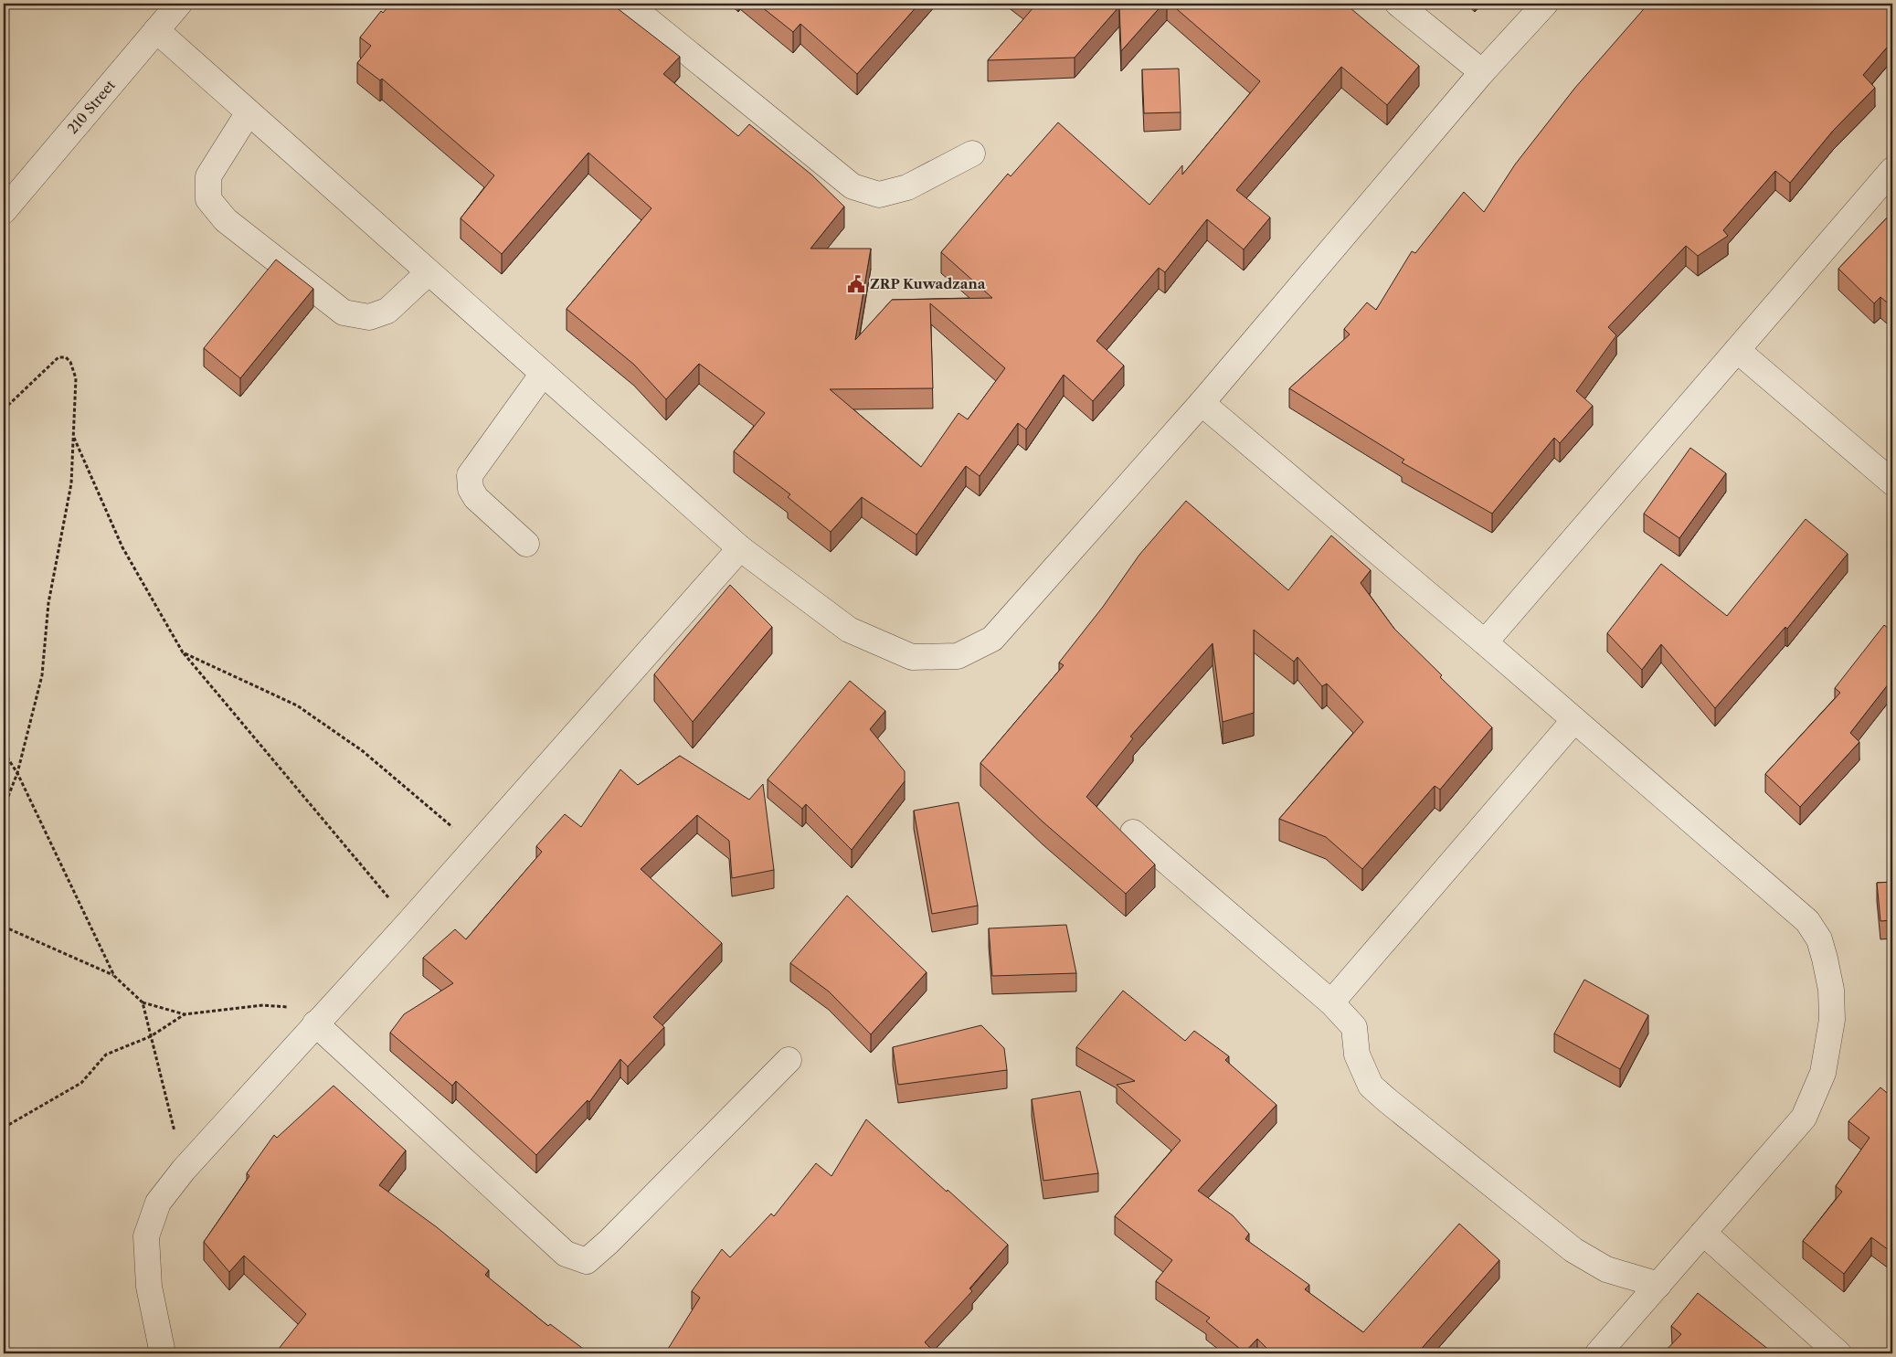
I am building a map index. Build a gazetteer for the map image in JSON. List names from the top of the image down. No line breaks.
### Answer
{"streets":{"street":["210 Street"]},"places":{"public building":["ZRP Kuwadzana"]}}
